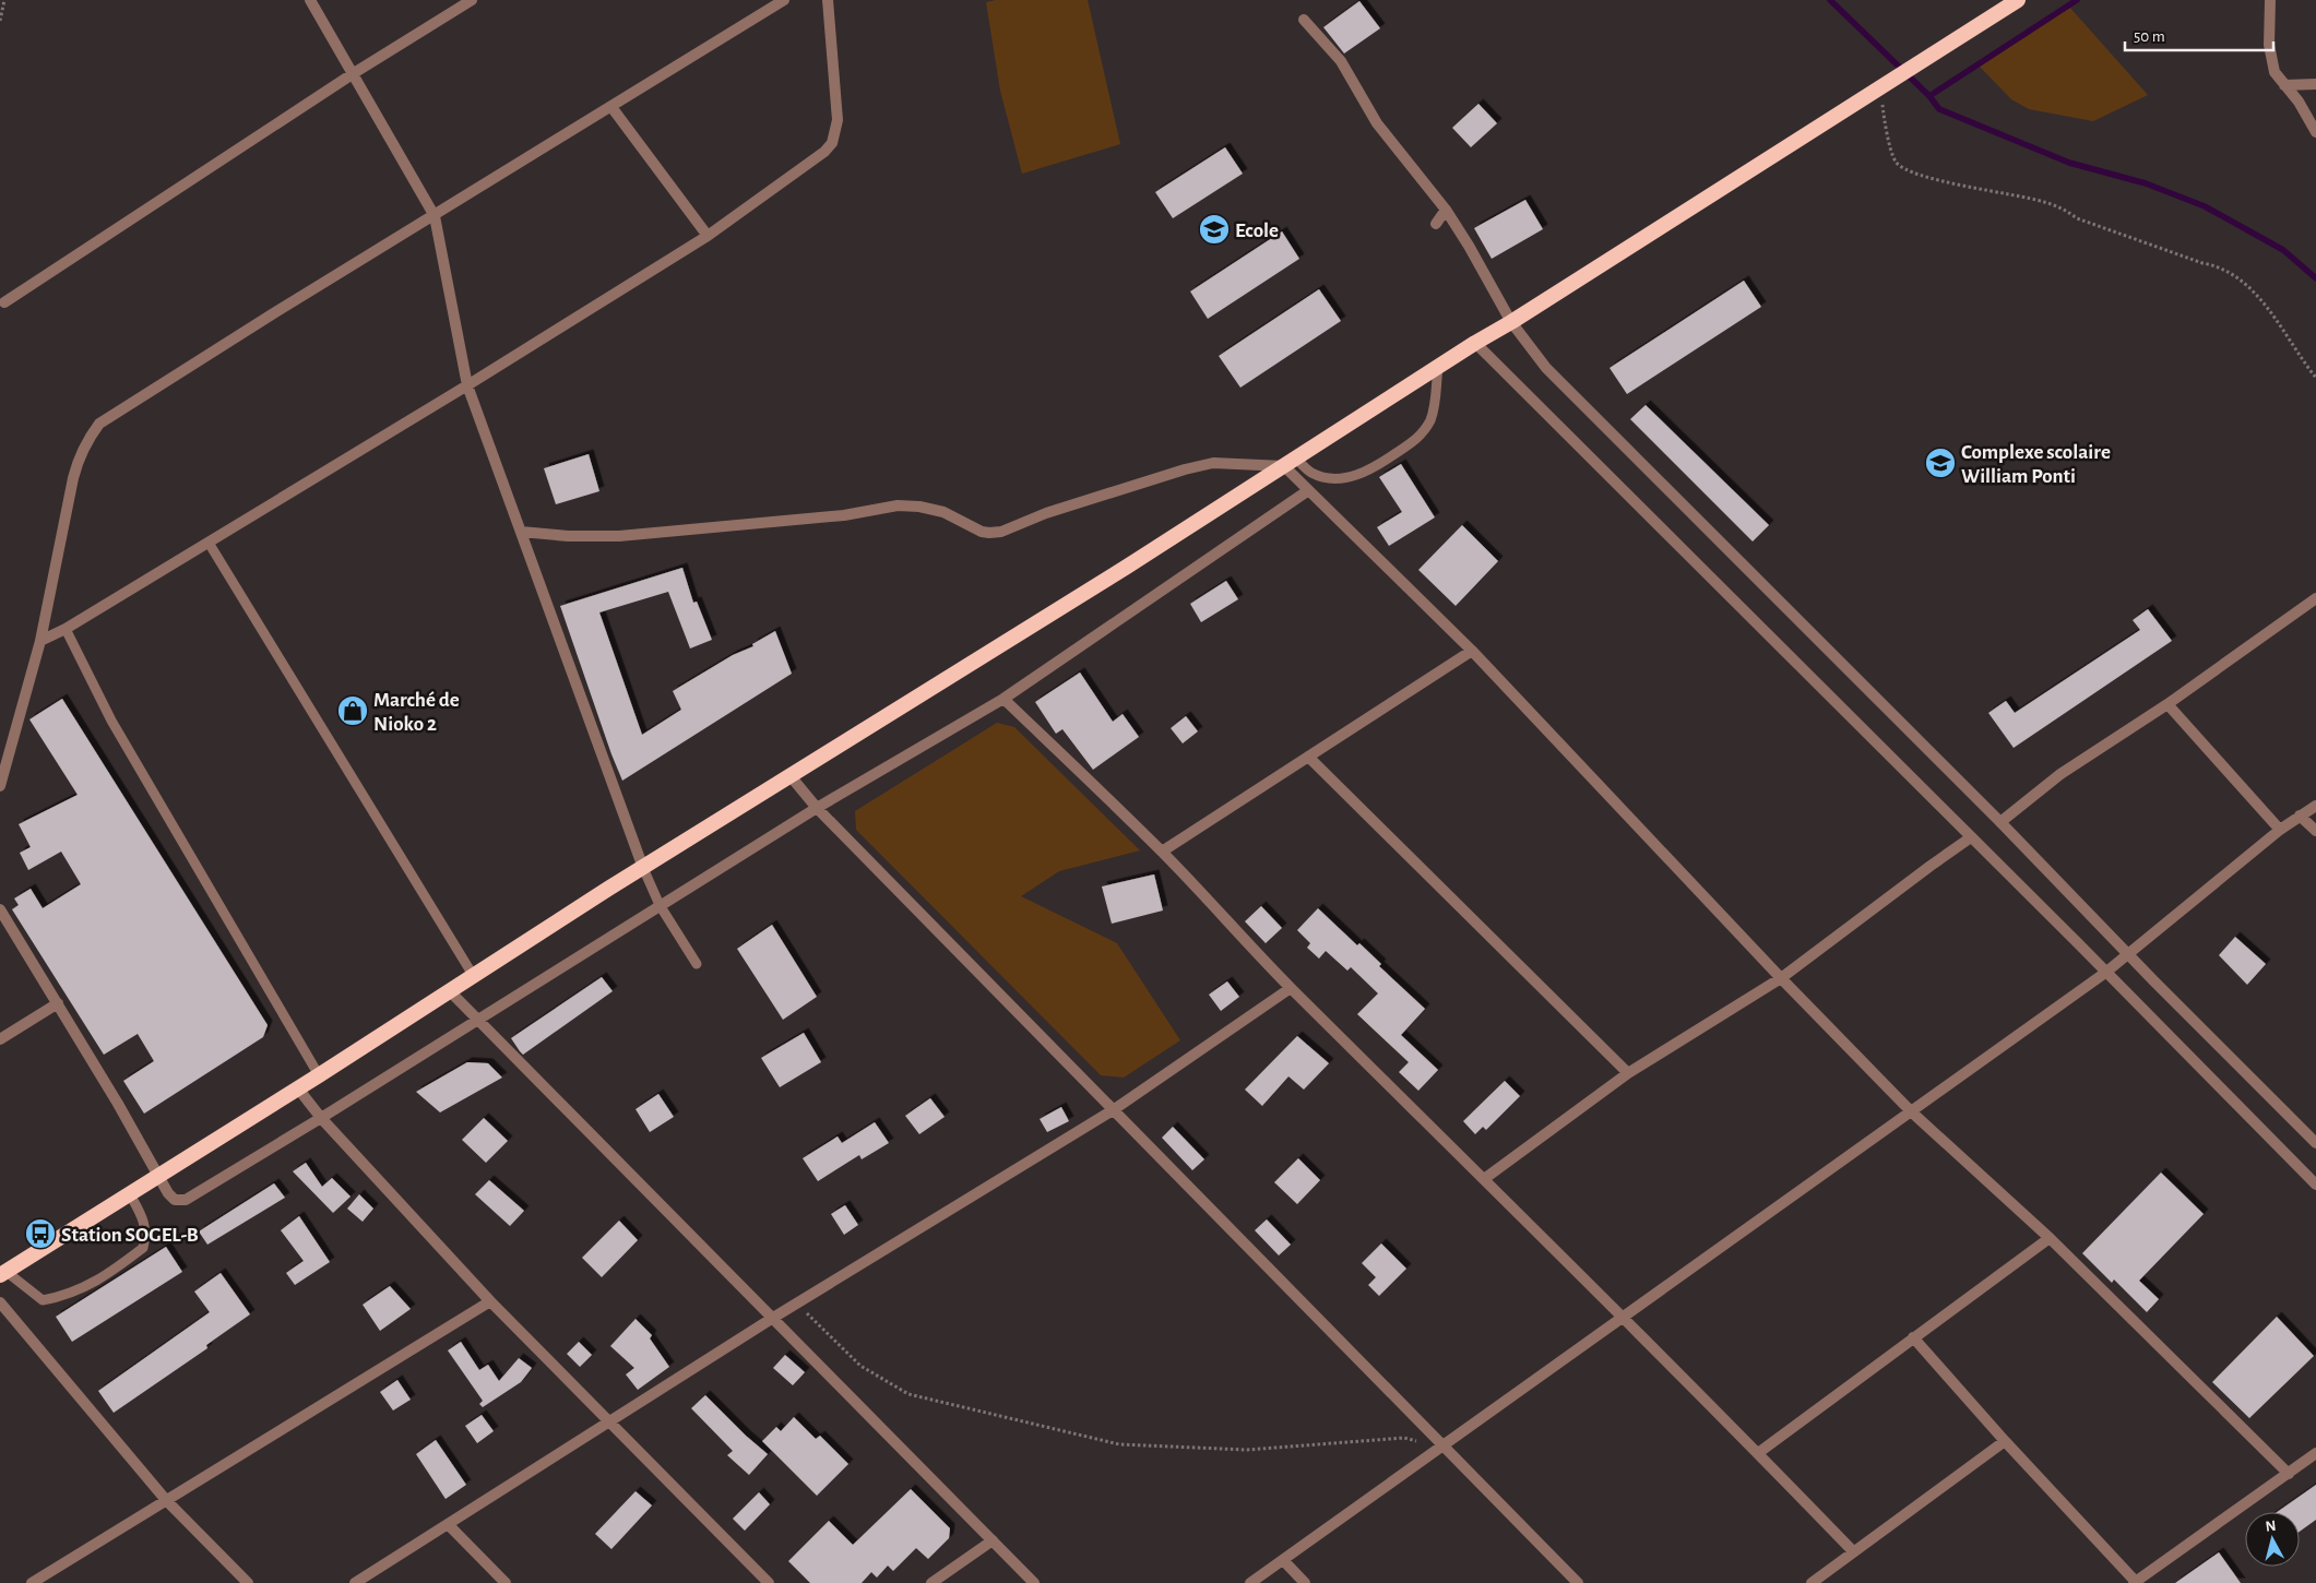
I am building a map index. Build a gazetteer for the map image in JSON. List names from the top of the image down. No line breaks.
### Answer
{"places":{"school or university":["Ecole","Complexe scolaire William Ponti"],"shop":["Marché de Nioko 2"],"bus stop":["Station SOGEL-B"]},"scale_bar":"50 m","north":"top"}
